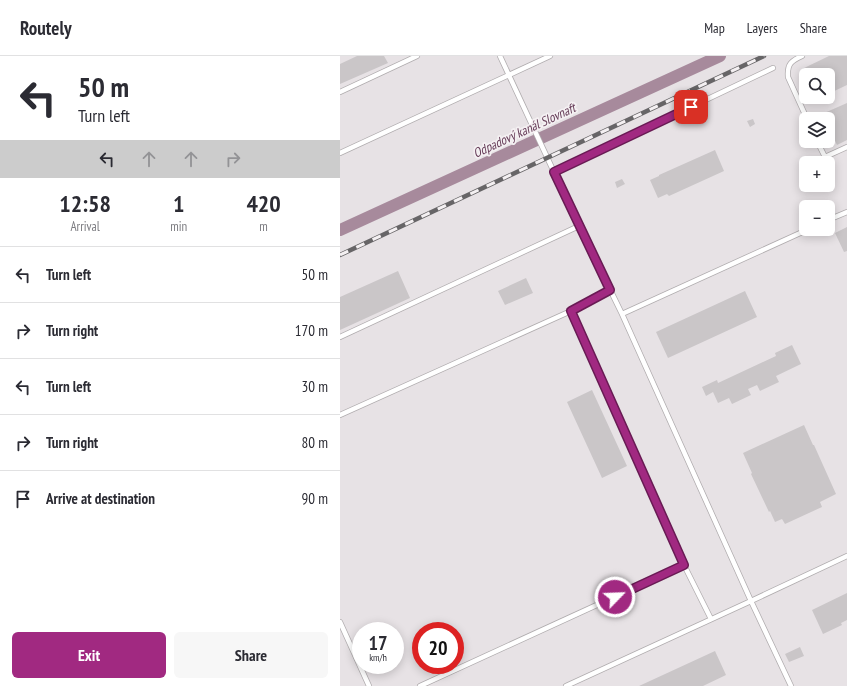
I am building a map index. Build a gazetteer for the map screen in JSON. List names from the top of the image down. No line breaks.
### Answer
{"water":["Odpadový kanál Slovnaft"],"page":{"header":"Routely","nav":["Map","Layers","Share"],"turn":["50 m","Turn left"],"map_buttons":["+","−"],"eta":["12:58","Arrival","1","min","420","m"],"list":[{"name":"Turn left","value":"50 m"},{"name":"Turn right","value":"170 m"},{"name":"Turn left","value":"30 m"},{"name":"Turn right","value":"80 m"},{"name":"Arrive at destination","value":"90 m"}],"speed":"17 km/h","limit":"20","buttons":["Exit","Share"]}}
